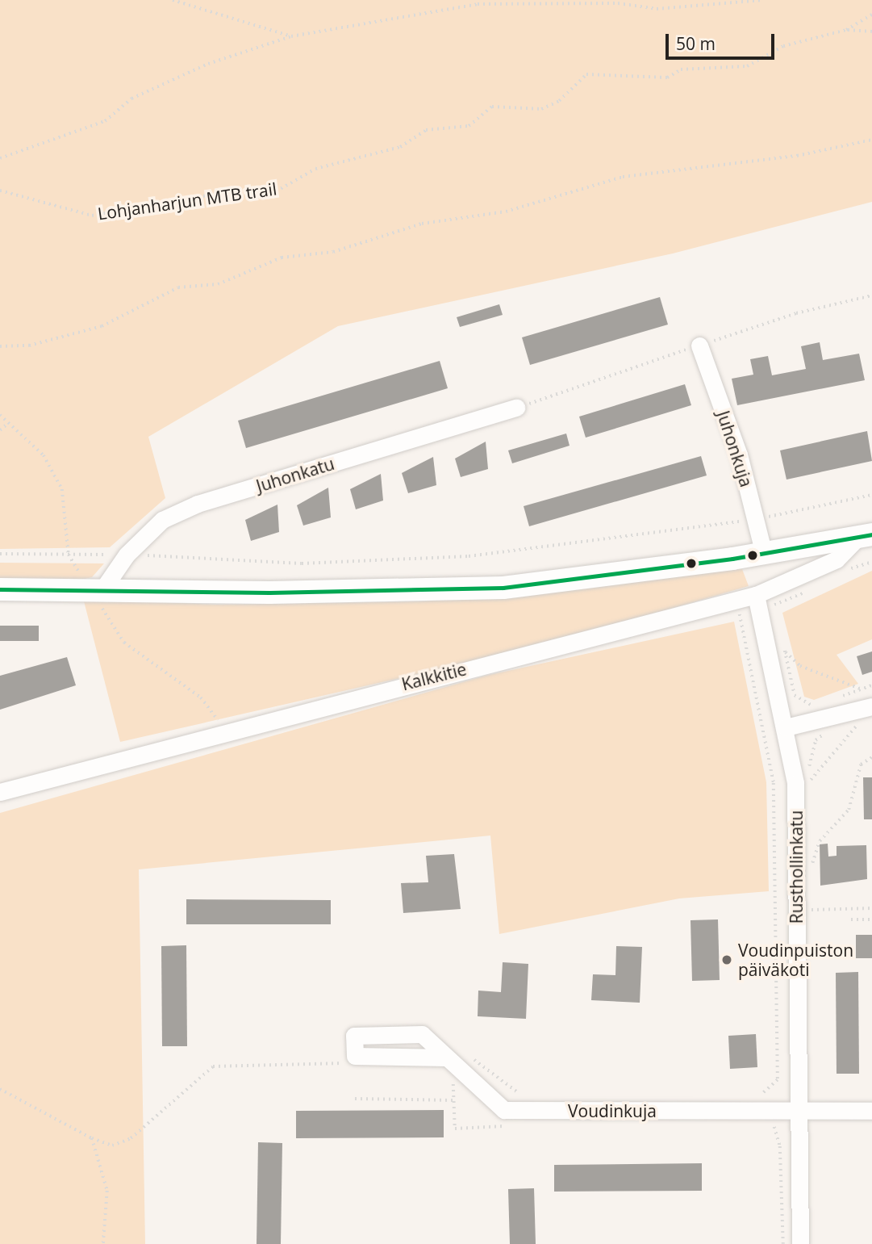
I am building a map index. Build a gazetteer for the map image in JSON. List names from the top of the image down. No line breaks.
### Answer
{"streets":{"street":["Juhonkuja","Juhonkatu","Kalkkitie","Rusthollinkatu","Voudinkuja"],"path":["Lohjanharjun MTB trail"]},"crossings":[["Kalkkitie","Rusthollinkatu"],["Rusthollinkatu","Voudinkuja"]],"places":["Voudinpuiston päiväkoti"],"scale_bar":"50 m"}
